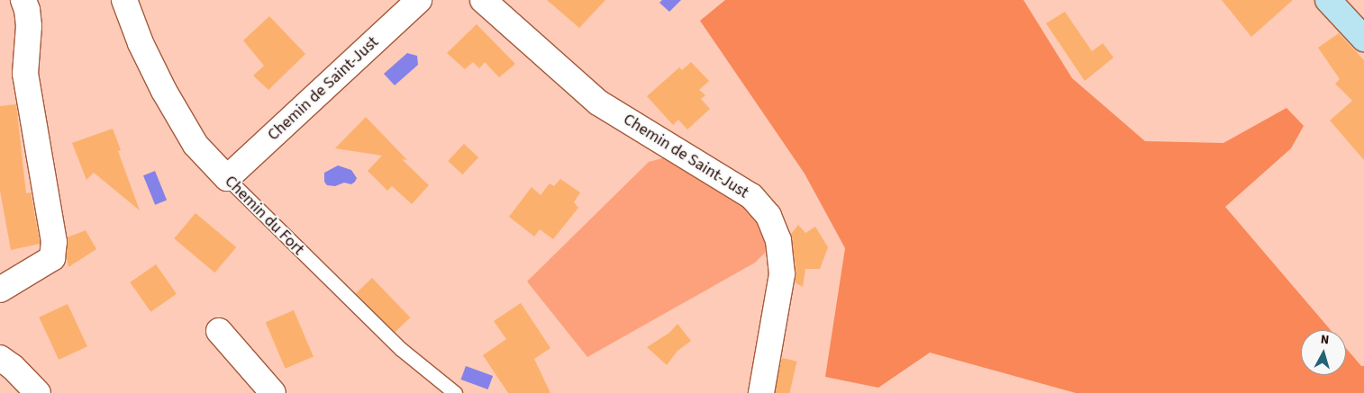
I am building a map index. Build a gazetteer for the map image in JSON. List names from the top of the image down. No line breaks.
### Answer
{"streets":{"street":["Chemin de Saint-Just","Chemin du Fort"]},"crossings":[["Chemin de Saint-Just","Chemin du Fort"]],"north":"top"}
